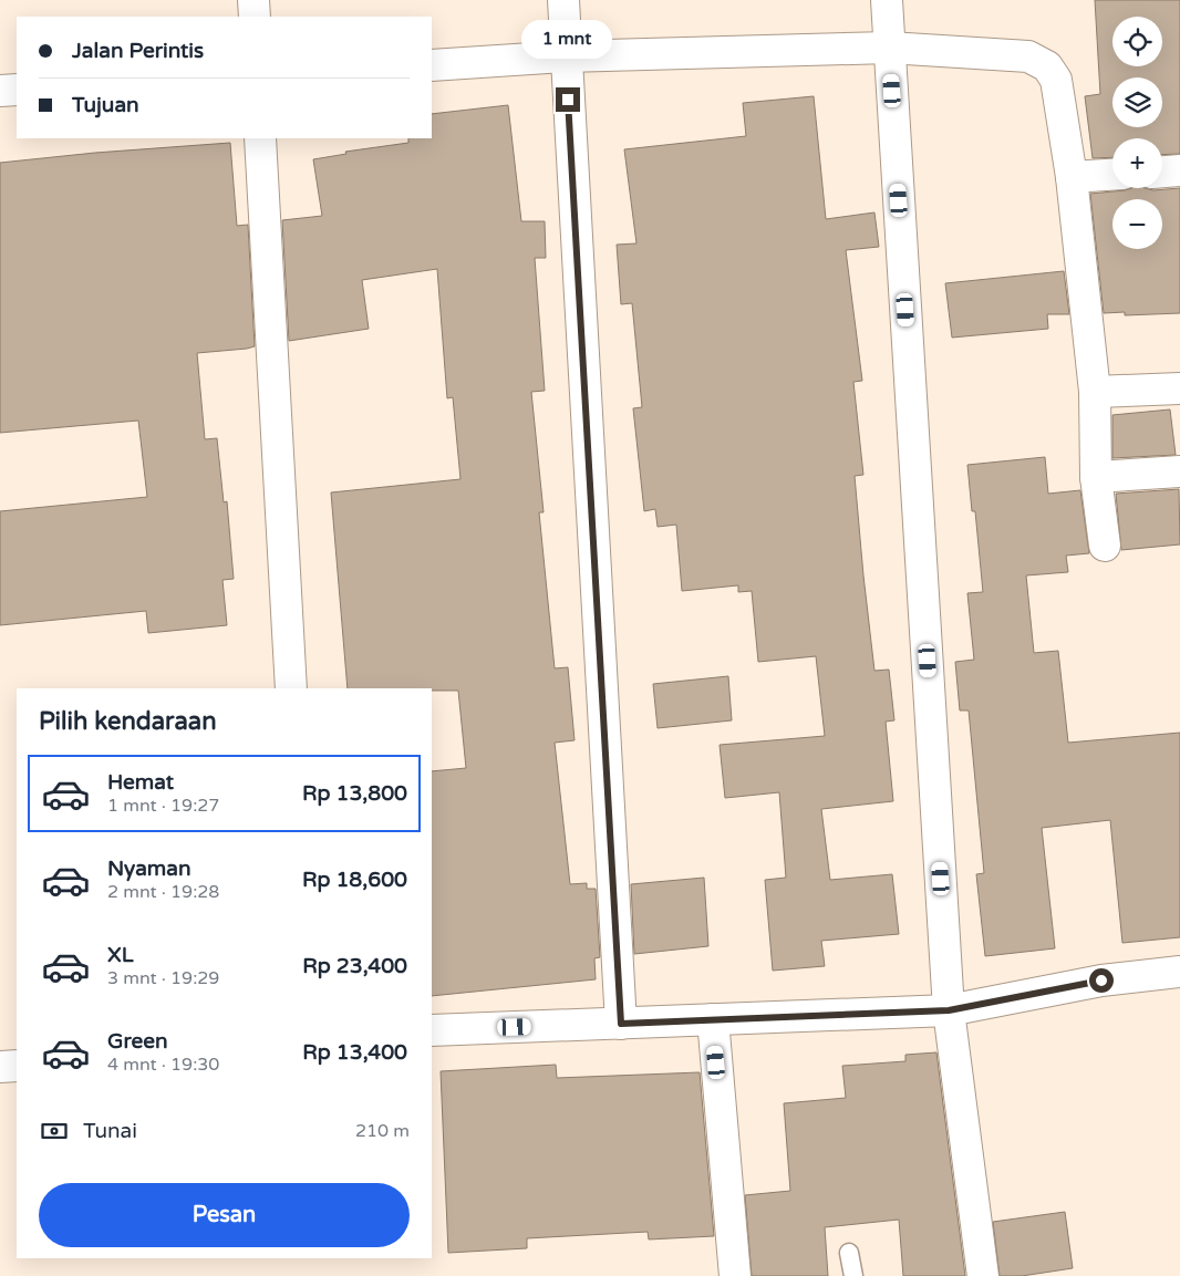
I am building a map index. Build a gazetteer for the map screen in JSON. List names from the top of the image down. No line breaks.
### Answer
{"page":{"map_buttons":["+","−"],"banner":["Jalan Perintis","Tujuan"],"bubble":"1 mnt","heading":"Pilih kendaraan","list":[{"name":"Hemat","note":"1 mnt · 19:27","value":"Rp 13,800"},{"name":"Nyaman","note":"2 mnt · 19:28","value":"Rp 18,600"},{"name":"XL","note":"3 mnt · 19:29","value":"Rp 23,400"},{"name":"Green","note":"4 mnt · 19:30","value":"Rp 13,400"}],"pay":["Tunai","210 m"],"buttons":"Pesan"}}
